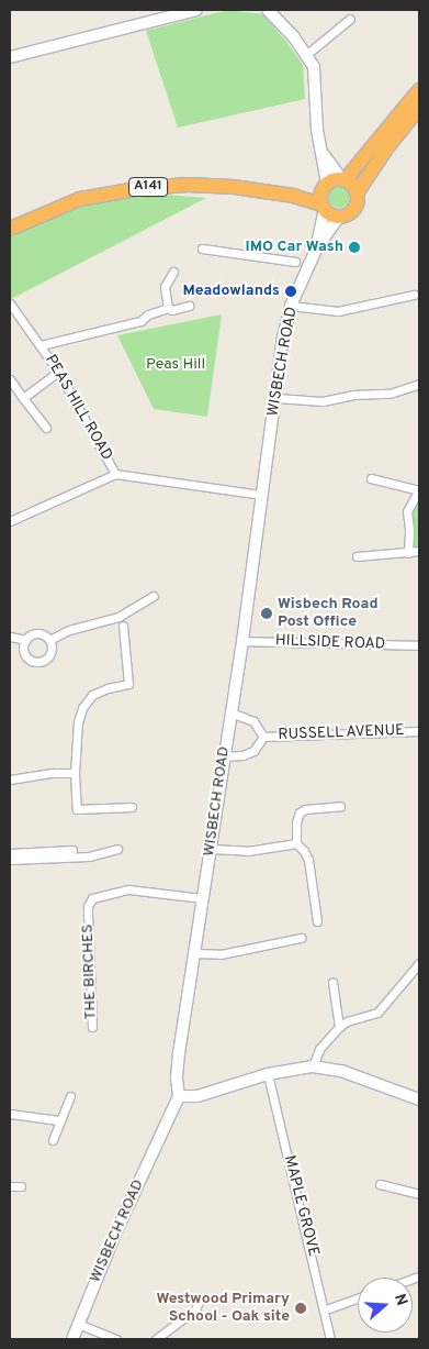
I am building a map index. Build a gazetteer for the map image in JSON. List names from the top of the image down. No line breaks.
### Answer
{"streets":{"highway":["A141"],"main road":["WISBECH ROAD"],"street":["PEAS HILL ROAD","HILLSIDE ROAD","RUSSELL AVENUE","THE BIRCHES","MAPLE GROVE"]},"crossings":[["A141","WISBECH ROAD"],["WISBECH ROAD","PEAS HILL ROAD"],["WISBECH ROAD","HILLSIDE ROAD"],["WISBECH ROAD","RUSSELL AVENUE"],["WISBECH ROAD","THE BIRCHES"]],"parks":["Peas Hill"],"places":["IMO Car Wash","Meadowlands","Wisbech Road Post Office","Westwood Primary School - Oak site"],"north":"right"}
